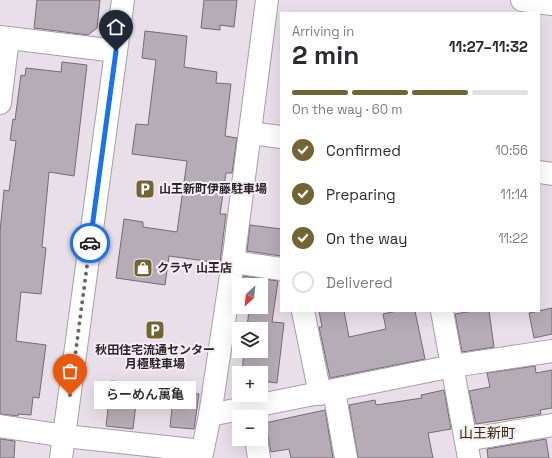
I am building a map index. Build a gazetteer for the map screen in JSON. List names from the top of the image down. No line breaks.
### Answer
{"districts":["山王新町"],"places":{"parking":["山王新町伊藤駐車場","秋田住宅流通センター 月極駐車場"],"shop":["クラヤ 山王店"],"other":["らーめん萬亀"]},"north":"bottom left","page":{"heading":["2 min","Arriving in","11:27–11:32"],"bar":"On the way · 60 m","list":[["Confirmed","10:56"],["Preparing","11:14"],["On the way","11:22"],"Delivered"],"map_buttons":["+","−"],"bubble":"らーめん萬亀"}}
